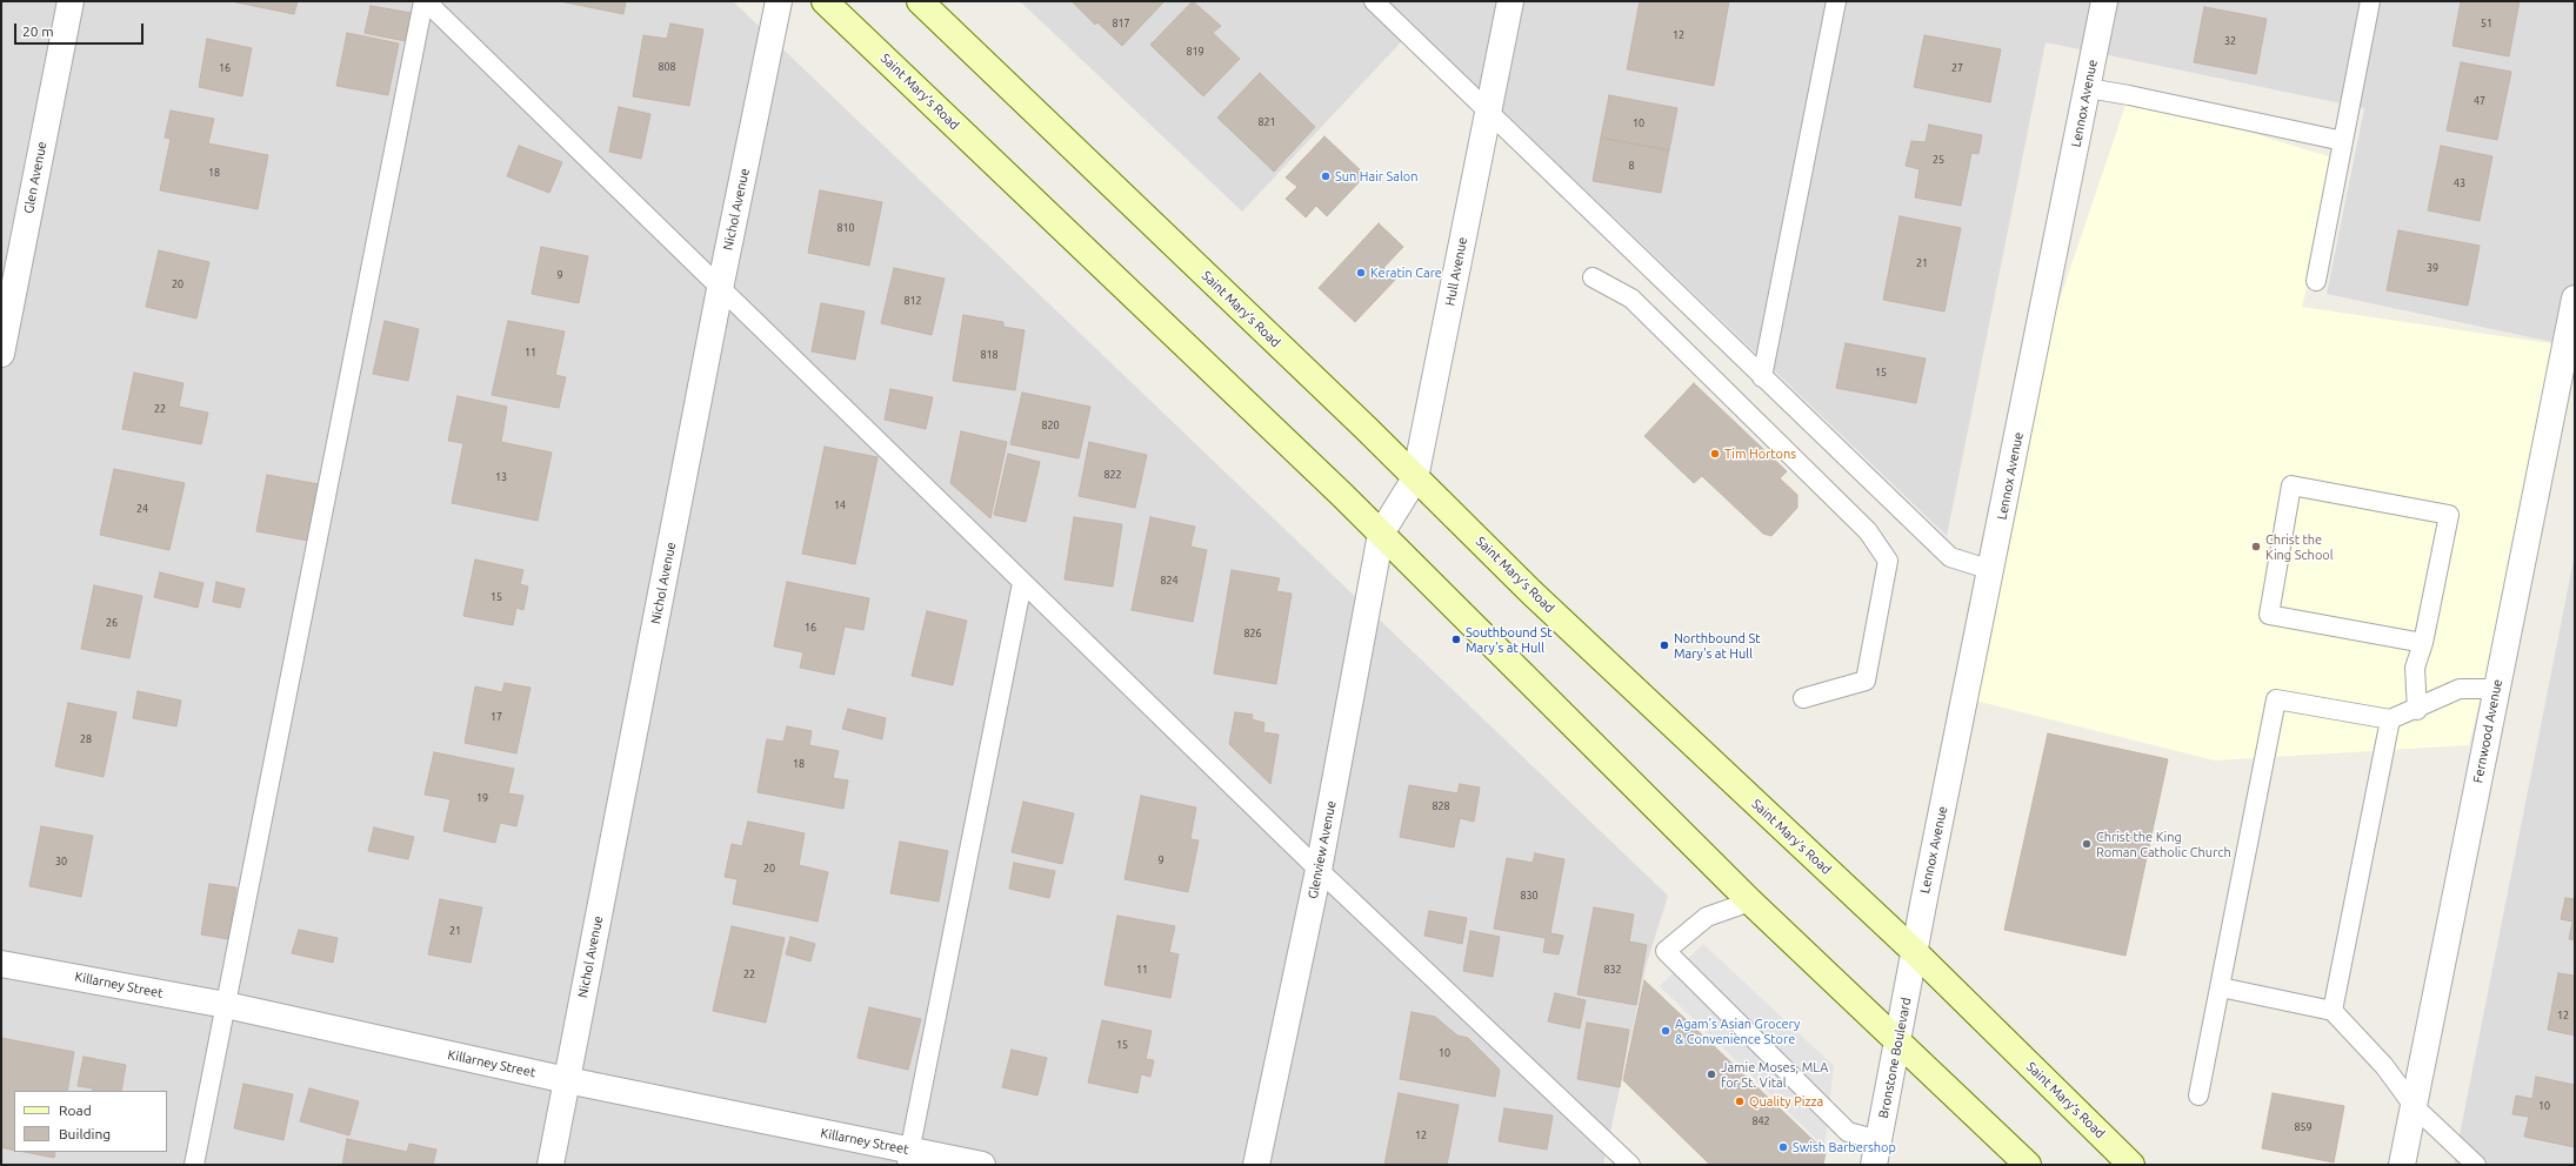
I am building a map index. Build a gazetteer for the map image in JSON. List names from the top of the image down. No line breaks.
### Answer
{"streets":{"main road":["Saint Mary’s Road"],"street":["Lennox Avenue","Glen Avenue","Nichol Avenue","Hull Avenue","Fernwood Avenue","Glenview Avenue","Killarney Street","Bronstone Boulevard"]},"crossings":[["Saint Mary’s Road","Lennox Avenue"],["Saint Mary’s Road","Hull Avenue"],["Saint Mary’s Road","Glenview Avenue"],["Saint Mary’s Road","Bronstone Boulevard"],["Lennox Avenue","Bronstone Boulevard"],["Nichol Avenue","Killarney Street"],["Hull Avenue","Glenview Avenue"]],"places":["Sun Hair Salon","Keratin Care","Tim Hortons","Christ the King School","Southbound St Mary's at Hull","Northbound St Mary's at Hull","Christ the King Roman Catholic Church","Agam's Asian Grocery & Convenience Store","Jamie Moses, MLA for St. Vital","Quality Pizza","Swish Barbershop"],"house_numbers":["817","51","12","32","819","808","16","27","47","821","10","25","8","18","43","810","21","39","9","20","812","11","818","15","22","820","822","13","14","24","824","15","26","16","826","17","28","18","19","828","9","30","20","830","21","11","832","22","12","15","10","10","842","859","12"],"legend":["Road","Building"],"scale_bar":"20 m"}
